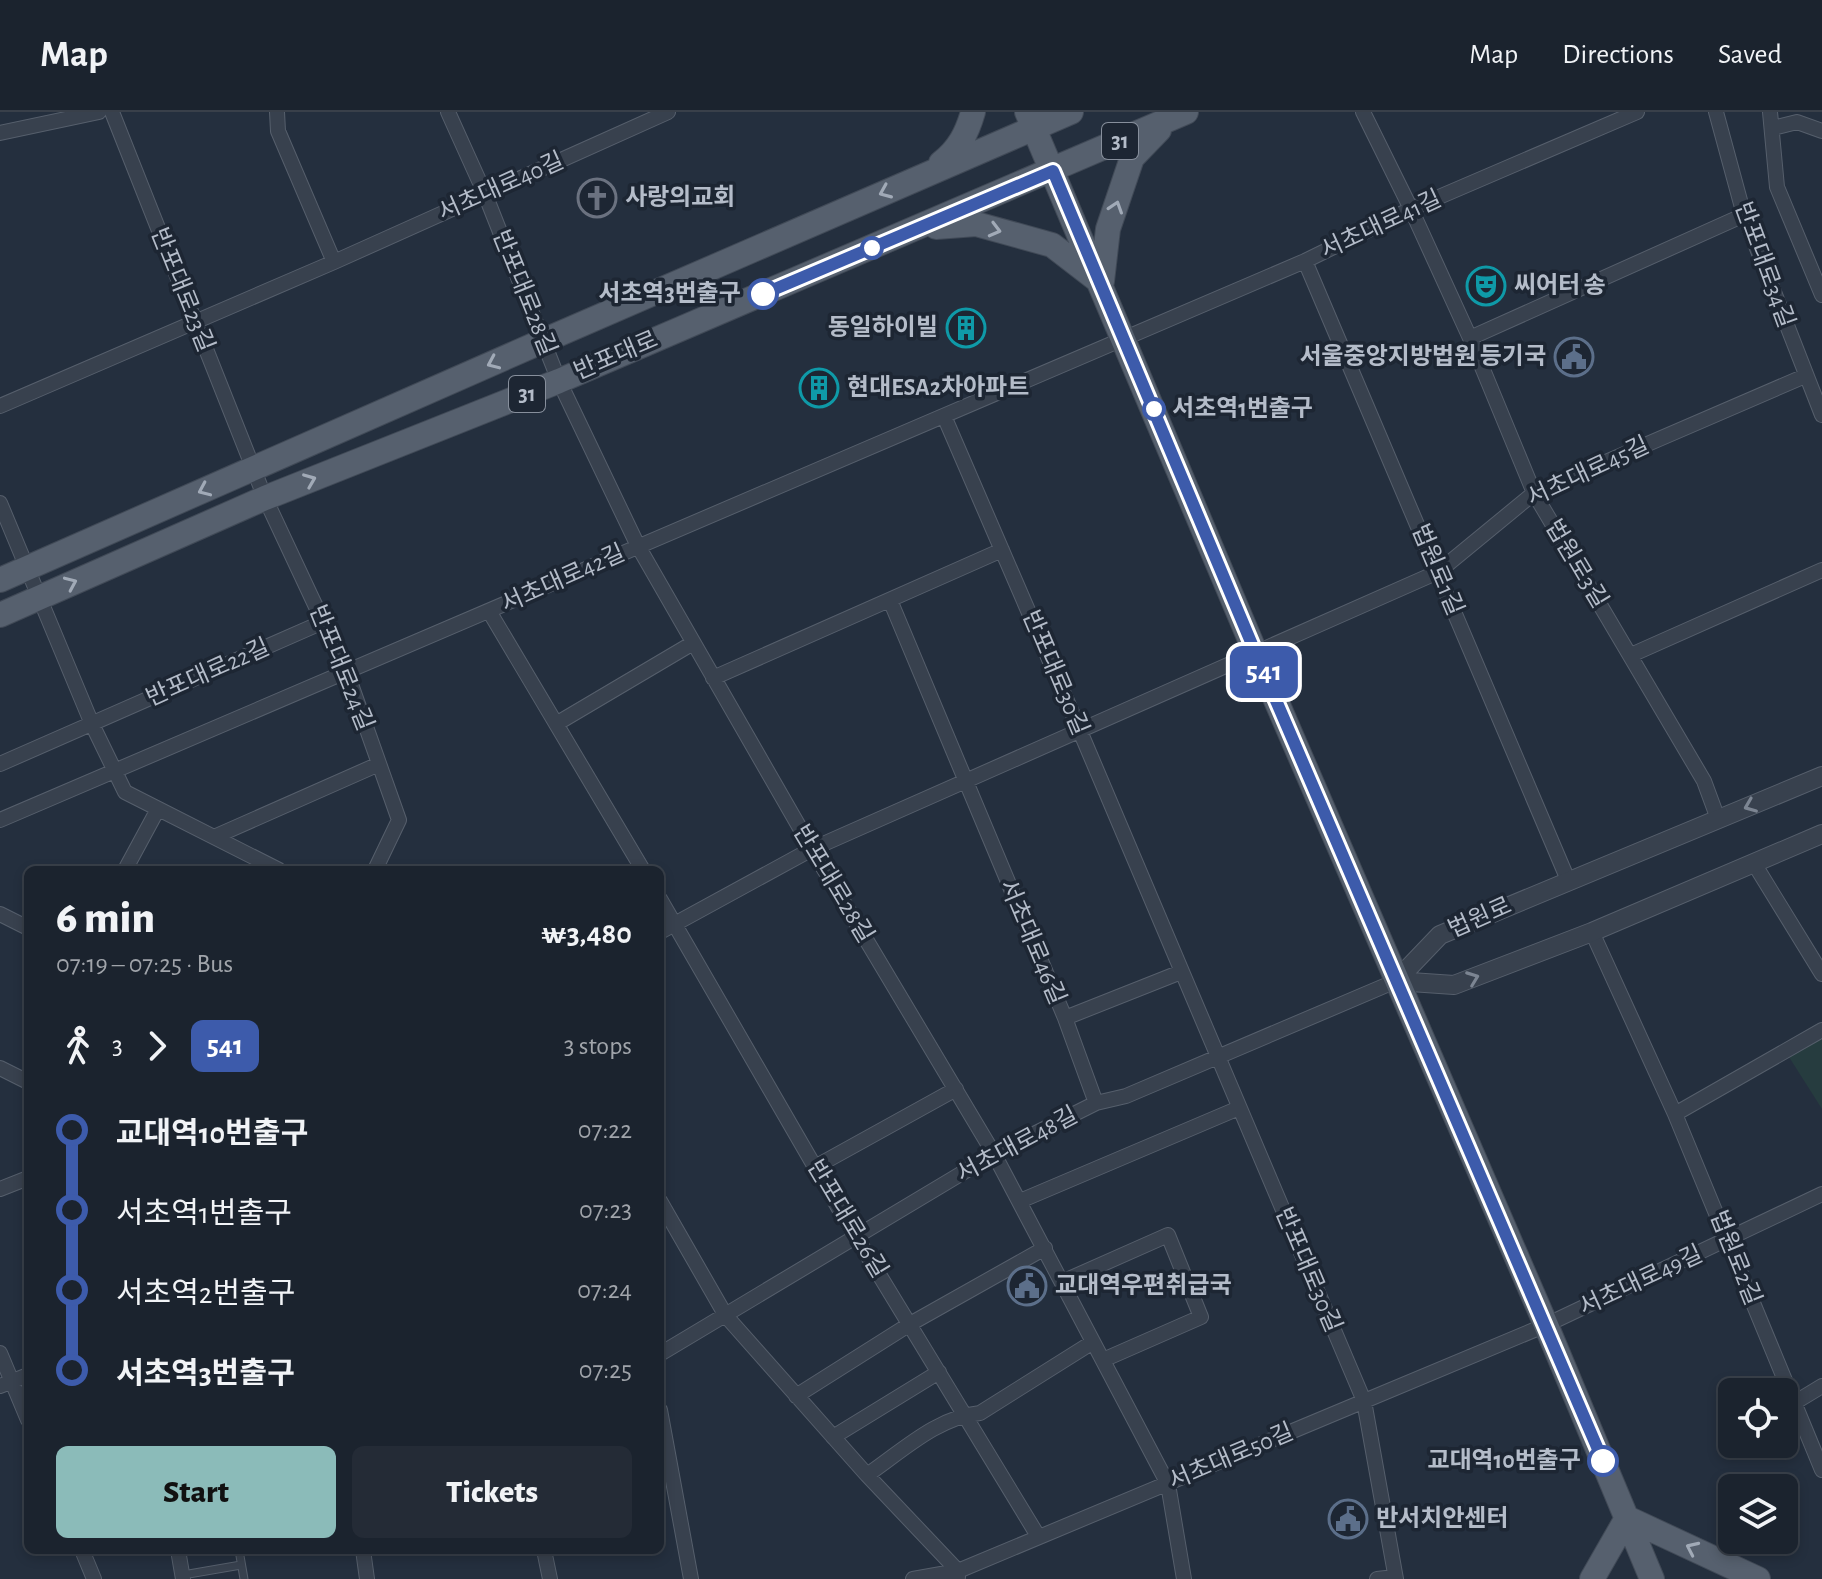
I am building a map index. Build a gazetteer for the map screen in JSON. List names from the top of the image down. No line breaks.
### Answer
{"streets":{"main road":["31","반포대로"],"street":["서초대로40길","서초대로41길","반포대로34길","반포대로23길","반포대로28길","서초대로45길","법원로3길","법원로1길","서초대로42길","반포대로24길","반포대로22길","반포대로30길","법원로","서초대로46길","서초대로48길","반포대로26길","법원로2길","서초대로49길","서초대로50길"]},"crossings":[["서초대로40길","반포대로23길"],["서초대로40길","반포대로28길"],["서초대로41길","법원로3길"],["서초대로41길","법원로1길"],["서초대로41길","서초대로42길"],["반포대로34길","서초대로45길"],["반포대로23길","반포대로"],["반포대로23길","반포대로24길"],["반포대로28길","반포대로"],["반포대로28길","서초대로42길"],["반포대로28길","서초대로48길"],["반포대로28길","서초대로50길"],["반포대로","반포대로24길"],["서초대로45길","법원로3길"],["서초대로45길","법원로1길"],["법원로3길","법원로"],["법원로1길","법원로"],["서초대로42길","반포대로24길"],["서초대로42길","반포대로30길"],["반포대로24길","반포대로22길"],["반포대로30길","서초대로48길"],["반포대로30길","서초대로50길"],["법원로","서초대로48길"],["서초대로46길","서초대로48길"],["서초대로48길","반포대로26길"],["반포대로26길","서초대로50길"],["법원로2길","서초대로49길"],["서초대로49길","서초대로50길"]],"places":{"church":["사랑의교회"],"theatre":["씨어터 송"],"other":["서초역3번출구","서초역1번출구","교대역10번출구"],"building":["동일하이빌","현대ESA2차아파트"],"public building":["서울중앙지방법원 등기국","교대역우편취급국","반서치안센터"]},"lines":["bus line 541"],"page":{"header":"Map","nav":["Map","Directions","Saved"],"on_map":"541","heading":["6 min","07:19 – 07:25 · Bus","₩3,480"],"legs":["3","541","3 stops"],"list":[{"name":"교대역10번출구","value":"07:22"},{"name":"서초역1번출구","value":"07:23"},{"name":"서초역2번출구","value":"07:24"},{"name":"서초역3번출구","value":"07:25"}],"buttons":["Start","Tickets"]}}
